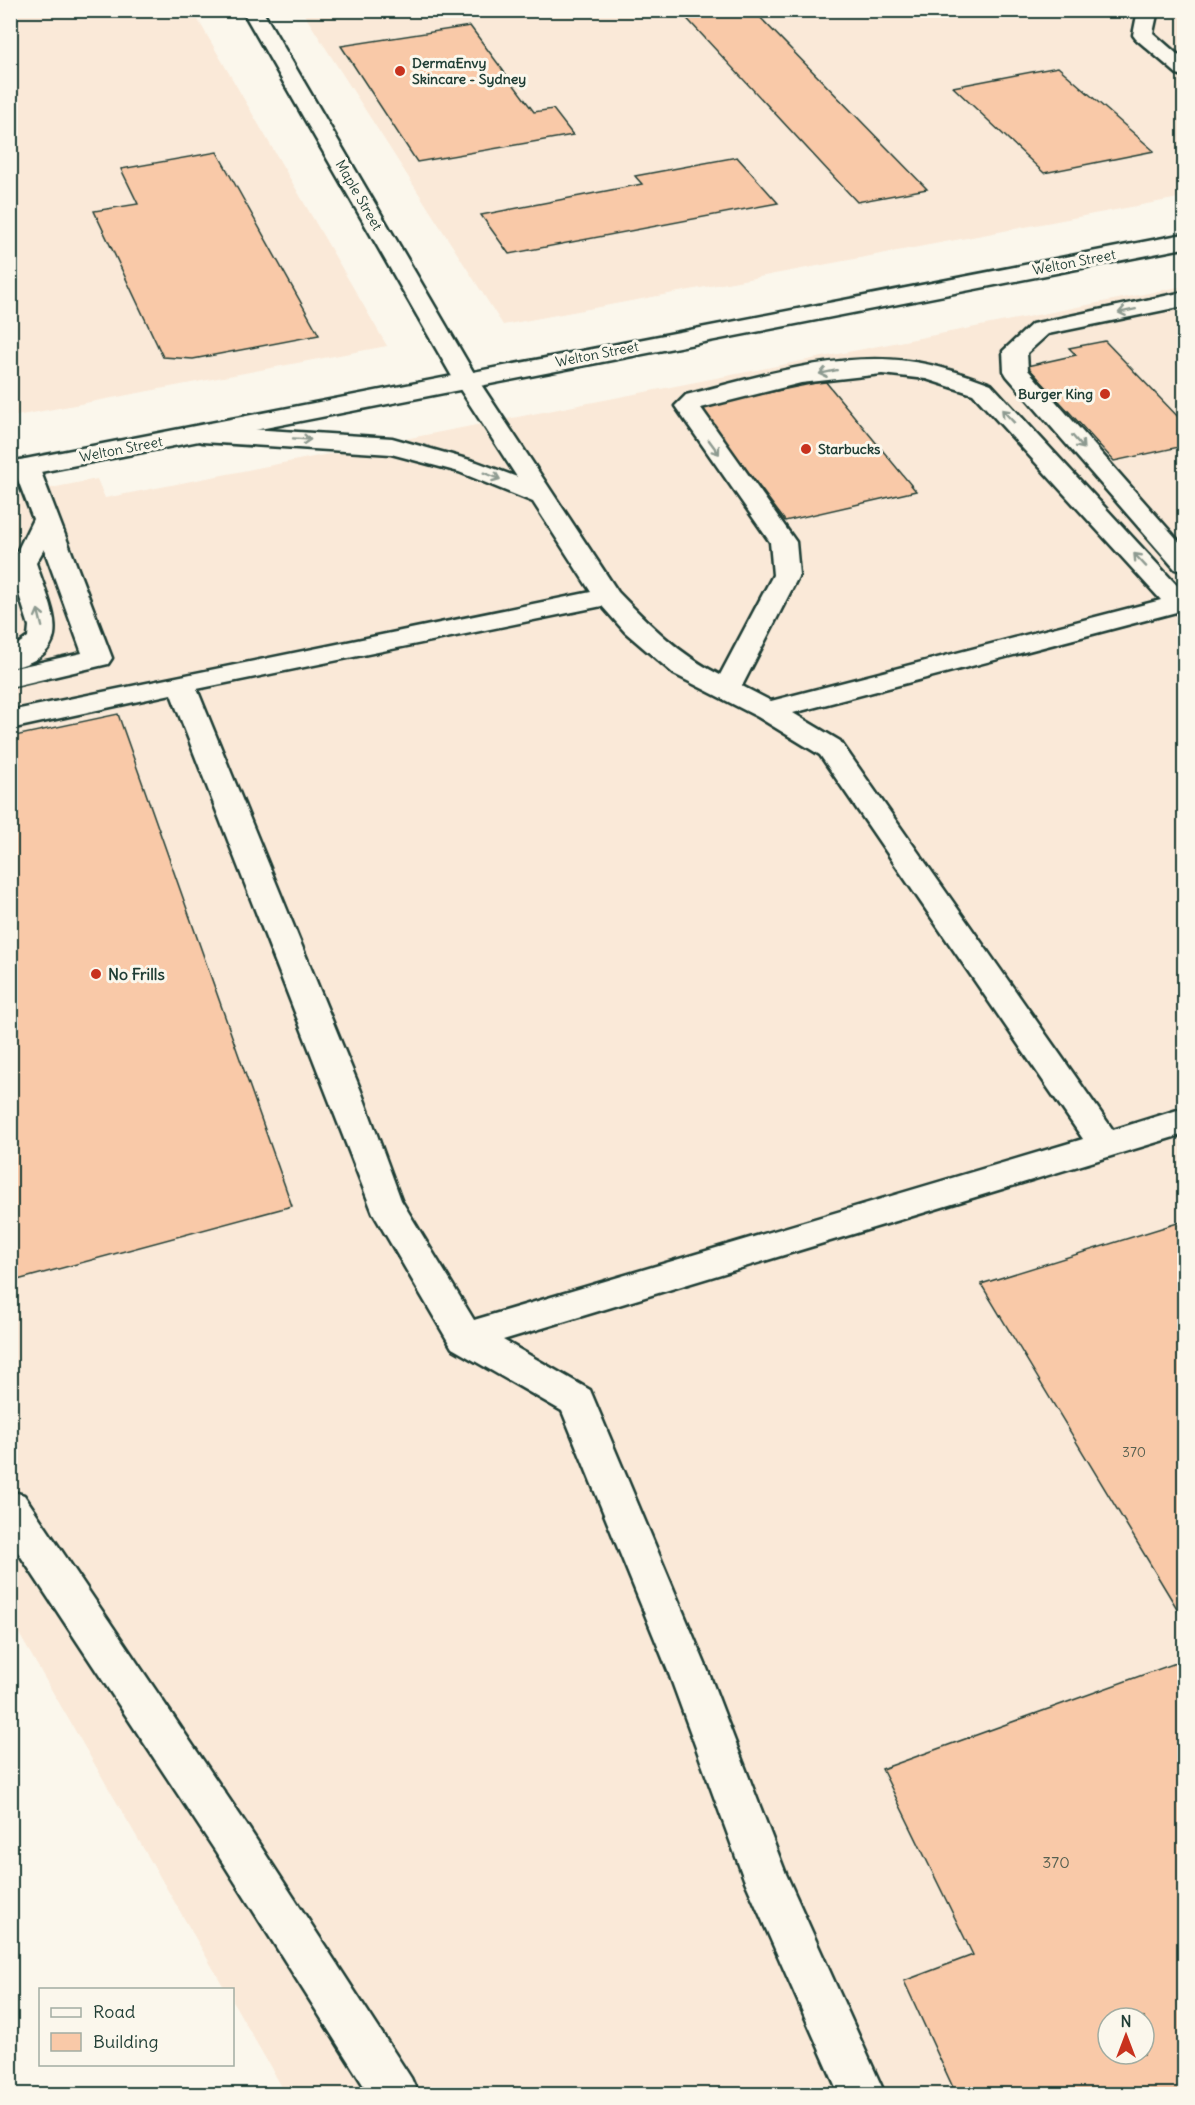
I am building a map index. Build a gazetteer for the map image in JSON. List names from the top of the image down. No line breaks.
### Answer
{"streets":{"main road":["Maple Street","Welton Street"]},"crossings":[["Maple Street","Welton Street"]],"places":["DermaEnvy Skincare - Sydney","Burger King","Starbucks","No Frills"],"house_numbers":["370","370"],"legend":["Road","Building"],"north":"top"}
